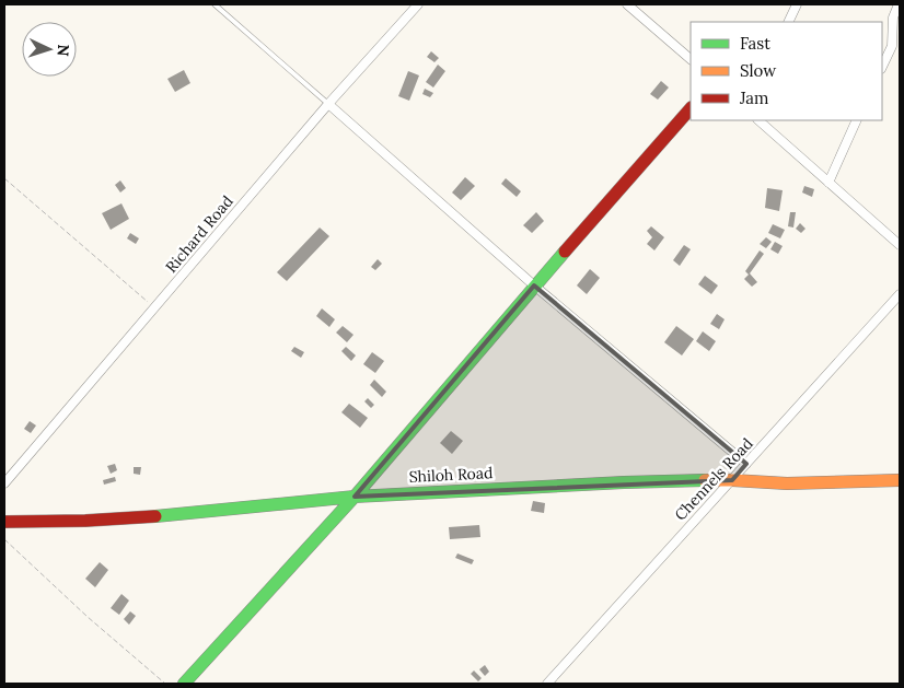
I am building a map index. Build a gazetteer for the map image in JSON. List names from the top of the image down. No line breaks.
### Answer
{"streets":{"street":["Richard Road","Shiloh Road","Chennels Road"]},"crossings":[["Shiloh Road","Chennels Road"]],"legend":["Fast","Slow","Jam"],"north":"right"}
